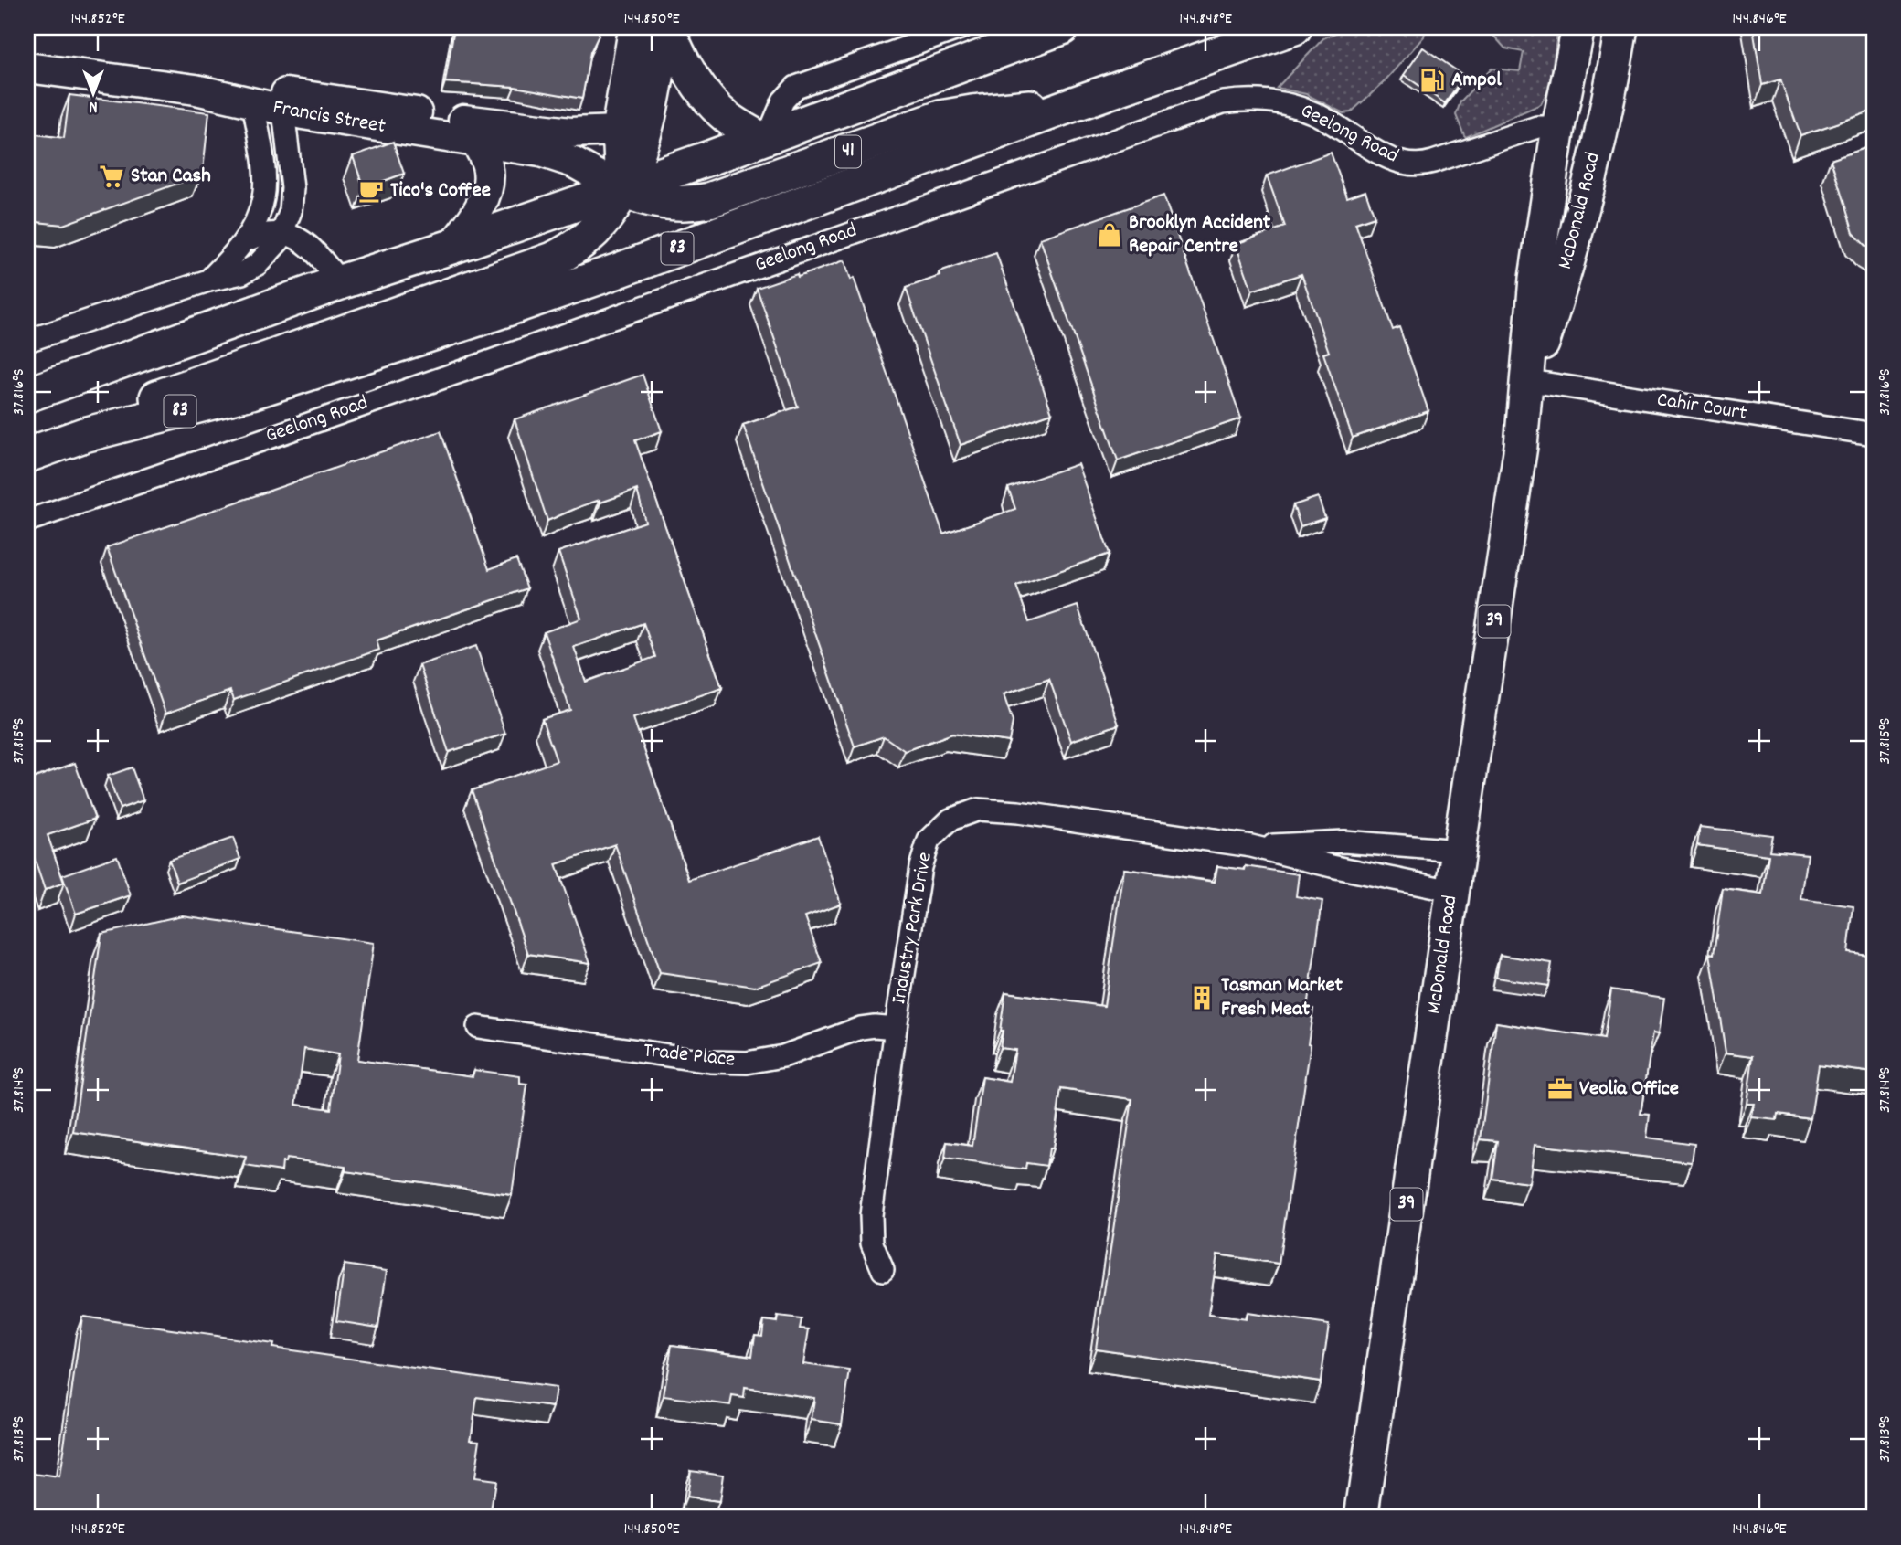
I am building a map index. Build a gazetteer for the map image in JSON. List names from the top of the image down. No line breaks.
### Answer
{"streets":{"highway":["41","83"],"main road":["McDonald Road","39"],"street":["Geelong Road","Cahir Court","Industry Park Drive","Trade Place"]},"crossings":[["Geelong Road","McDonald Road"],["41","83"],["McDonald Road","Cahir Court"],["McDonald Road","39"],["McDonald Road","Industry Park Drive"],["Industry Park Drive","Trade Place"]],"places":{"fuel station":["Ampol"],"supermarket":["Stan Cash"],"cafe":["Tico's Coffee"],"shop":["Brooklyn Accident Repair Centre"],"building":["Tasman Market Fresh Meat"],"office":["Veolia Office"]},"north":"bottom","coordinates":["144.852°E","144.850°E","144.848°E","144.846°E","37.816°S","37.815°S","37.814°S","37.813°S"]}
